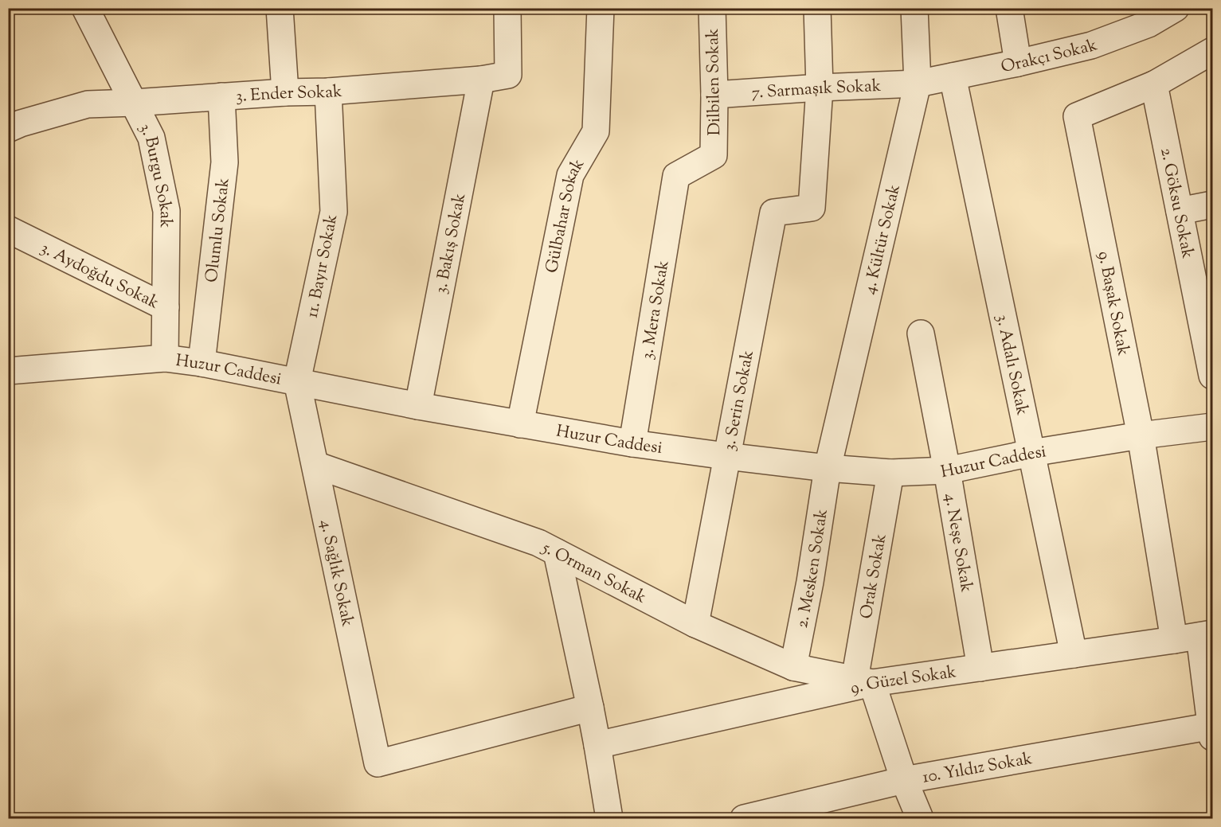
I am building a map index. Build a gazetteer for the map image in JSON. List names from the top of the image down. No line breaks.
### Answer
{"streets":{"street":["Orakçı Sokak","Dilbilen Sokak","7. Sarmaşık Sokak","3. Ender Sokak","3. Burgu Sokak","2. Göksu Sokak","Gülbahar Sokak","Olumlu Sokak","4. Kültür Sokak","3. Bakış Sokak","11. Bayır Sokak","3. Aydoğdu Sokak","9. Başak Sokak","3. Mera Sokak","3. Adalı Sokak","Huzur Caddesi","3. Serin Sokak","4. Neşe Sokak","2. Mesken Sokak","4. Sağlık Sokak","5. Orman Sokak","Orak Sokak","9. Güzel Sokak","10. Yıldız Sokak"]},"crossings":[["Orakçı Sokak","7. Sarmaşık Sokak"],["Orakçı Sokak","4. Kültür Sokak"],["Orakçı Sokak","3. Adalı Sokak"],["Dilbilen Sokak","7. Sarmaşık Sokak"],["Dilbilen Sokak","3. Mera Sokak"],["7. Sarmaşık Sokak","4. Kültür Sokak"],["7. Sarmaşık Sokak","3. Serin Sokak"],["3. Ender Sokak","3. Burgu Sokak"],["3. Ender Sokak","Olumlu Sokak"],["3. Ender Sokak","3. Bakış Sokak"],["3. Ender Sokak","11. Bayır Sokak"],["3. Burgu Sokak","3. Aydoğdu Sokak"],["3. Burgu Sokak","Huzur Caddesi"],["2. Göksu Sokak","9. Başak Sokak"],["Gülbahar Sokak","Huzur Caddesi"],["Olumlu Sokak","Huzur Caddesi"],["4. Kültür Sokak","Huzur Caddesi"],["4. Kültür Sokak","2. Mesken Sokak"],["3. Bakış Sokak","Huzur Caddesi"],["11. Bayır Sokak","Huzur Caddesi"],["11. Bayır Sokak","4. Sağlık Sokak"],["9. Başak Sokak","Huzur Caddesi"],["9. Başak Sokak","9. Güzel Sokak"],["3. Mera Sokak","Huzur Caddesi"],["3. Adalı Sokak","Huzur Caddesi"],["3. Adalı Sokak","9. Güzel Sokak"],["Huzur Caddesi","3. Serin Sokak"],["Huzur Caddesi","4. Neşe Sokak"],["Huzur Caddesi","2. Mesken Sokak"],["Huzur Caddesi","4. Sağlık Sokak"],["Huzur Caddesi","Orak Sokak"],["3. Serin Sokak","5. Orman Sokak"],["4. Neşe Sokak","9. Güzel Sokak"],["2. Mesken Sokak","5. Orman Sokak"],["4. Sağlık Sokak","5. Orman Sokak"],["5. Orman Sokak","Orak Sokak"],["5. Orman Sokak","9. Güzel Sokak"],["Orak Sokak","9. Güzel Sokak"]]}
